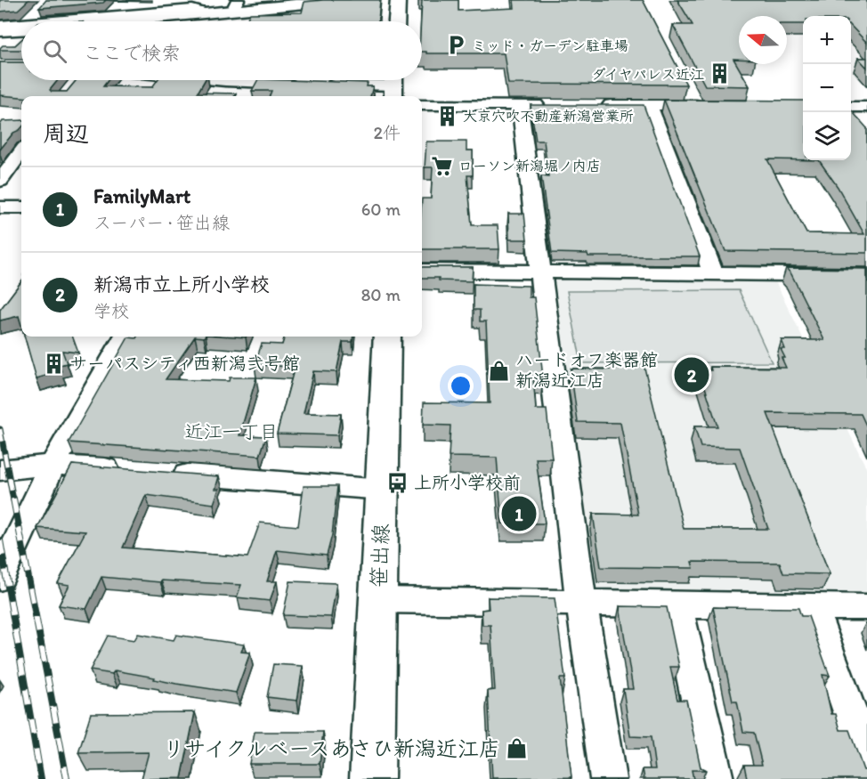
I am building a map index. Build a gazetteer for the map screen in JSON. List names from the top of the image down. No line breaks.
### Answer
{"streets":{"main road":["笹出線"]},"districts":["近江一丁目"],"places":{"parking":["ミッド・ガーデン駐車場"],"building":["ダイヤパレス近江","大京穴吹不動産新潟営業所","サーパスシティ西新潟弐号館"],"supermarket":["ローソン新潟堀ノ内店"],"shop":["ハードオフ楽器館 新潟近江店","リサイクルベースあさひ新潟近江店"],"bus stop":["上所小学校前"]},"north":"left","page":{"map_buttons":["+","−"],"search":"ここで検索","heading":["周辺","2件"],"list":[{"mark":"1","name":"FamilyMart","note":"スーパー · 笹出線","value":"60 m"},{"mark":"2","name":"新潟市立上所小学校","note":"学校","value":"80 m"}],"pins":["2","1"]}}
